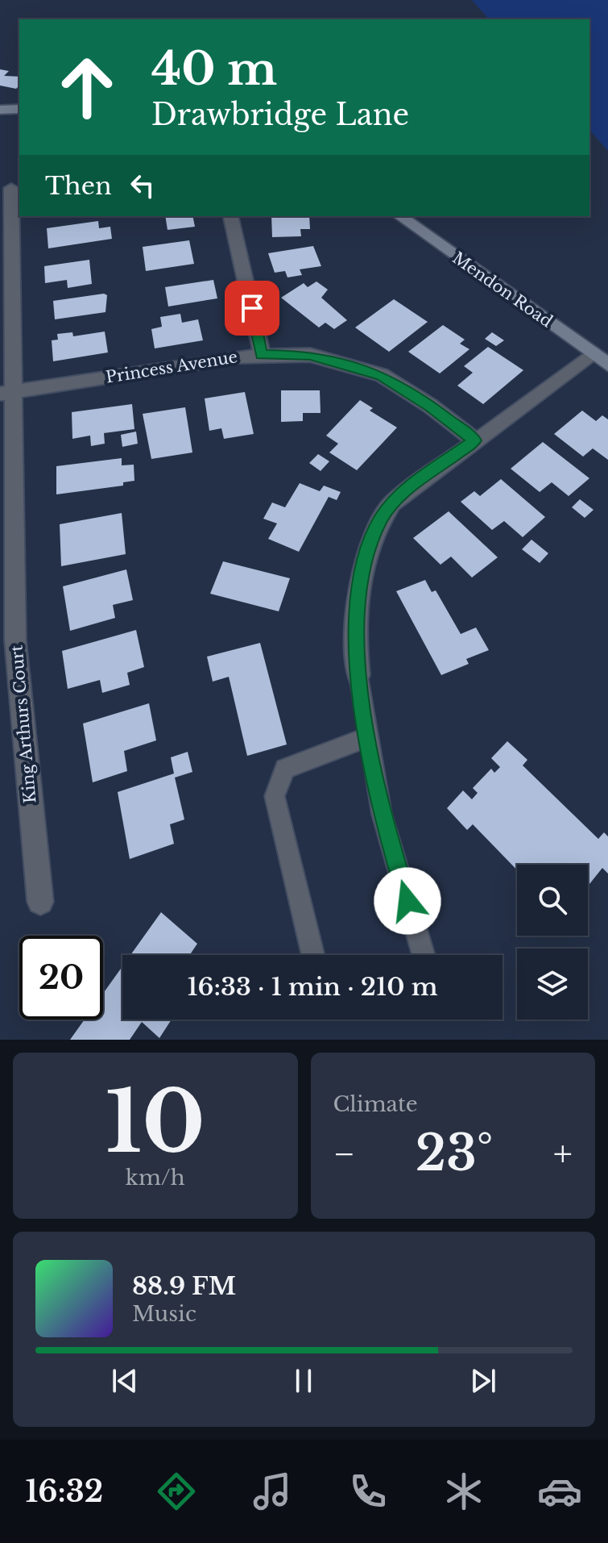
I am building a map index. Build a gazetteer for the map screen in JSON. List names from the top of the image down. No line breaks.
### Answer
{"streets":{"street":["Mendon Road","Princess Avenue","King Arthurs Court"]},"crossings":[["Princess Avenue","King Arthurs Court"]],"page":{"turn":["40 m","Drawbridge Lane"],"then":"Then","limit":"20","trip":"16:33 · 1 min · 210 m","tile":[["10","km/h"],"Climate"],"heat":["−","23°","+"],"song":["88.9 FM","Music"],"tabs":"16:32"}}
